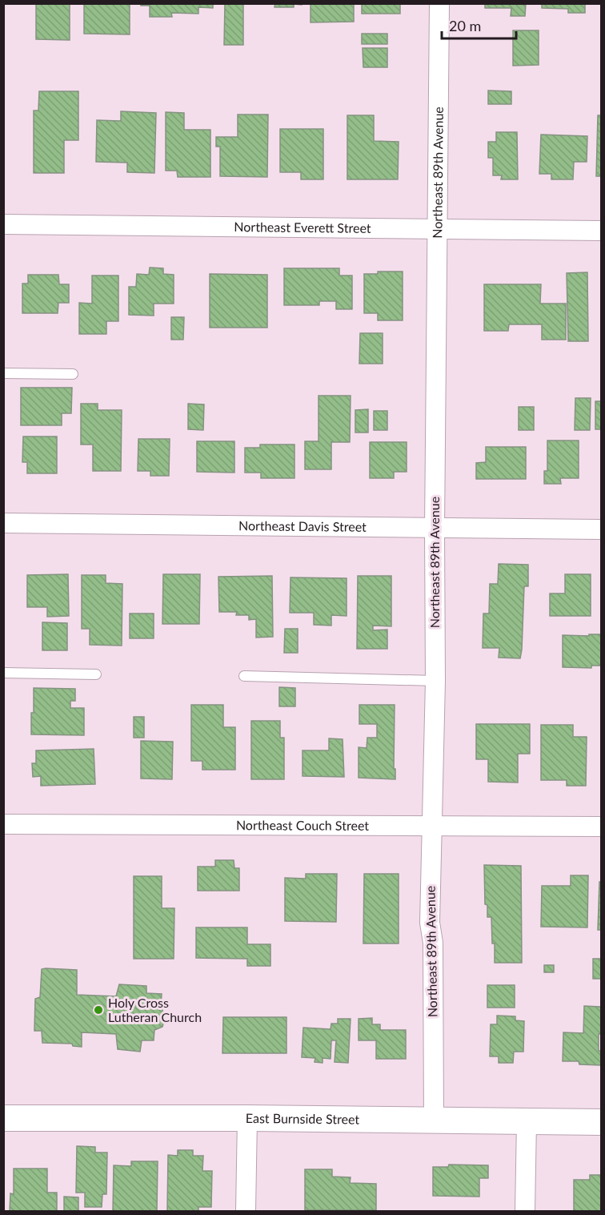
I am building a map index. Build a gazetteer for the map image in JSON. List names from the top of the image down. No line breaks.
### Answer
{"streets":{"street":["Northeast 89th Avenue","Northeast Everett Street","Northeast Davis Street","Northeast Couch Street","East Burnside Street"]},"crossings":[["Northeast 89th Avenue","Northeast Everett Street"],["Northeast 89th Avenue","Northeast Davis Street"],["Northeast 89th Avenue","Northeast Couch Street"],["Northeast 89th Avenue","East Burnside Street"]],"places":["Holy Cross Lutheran Church"],"scale_bar":"20 m"}
